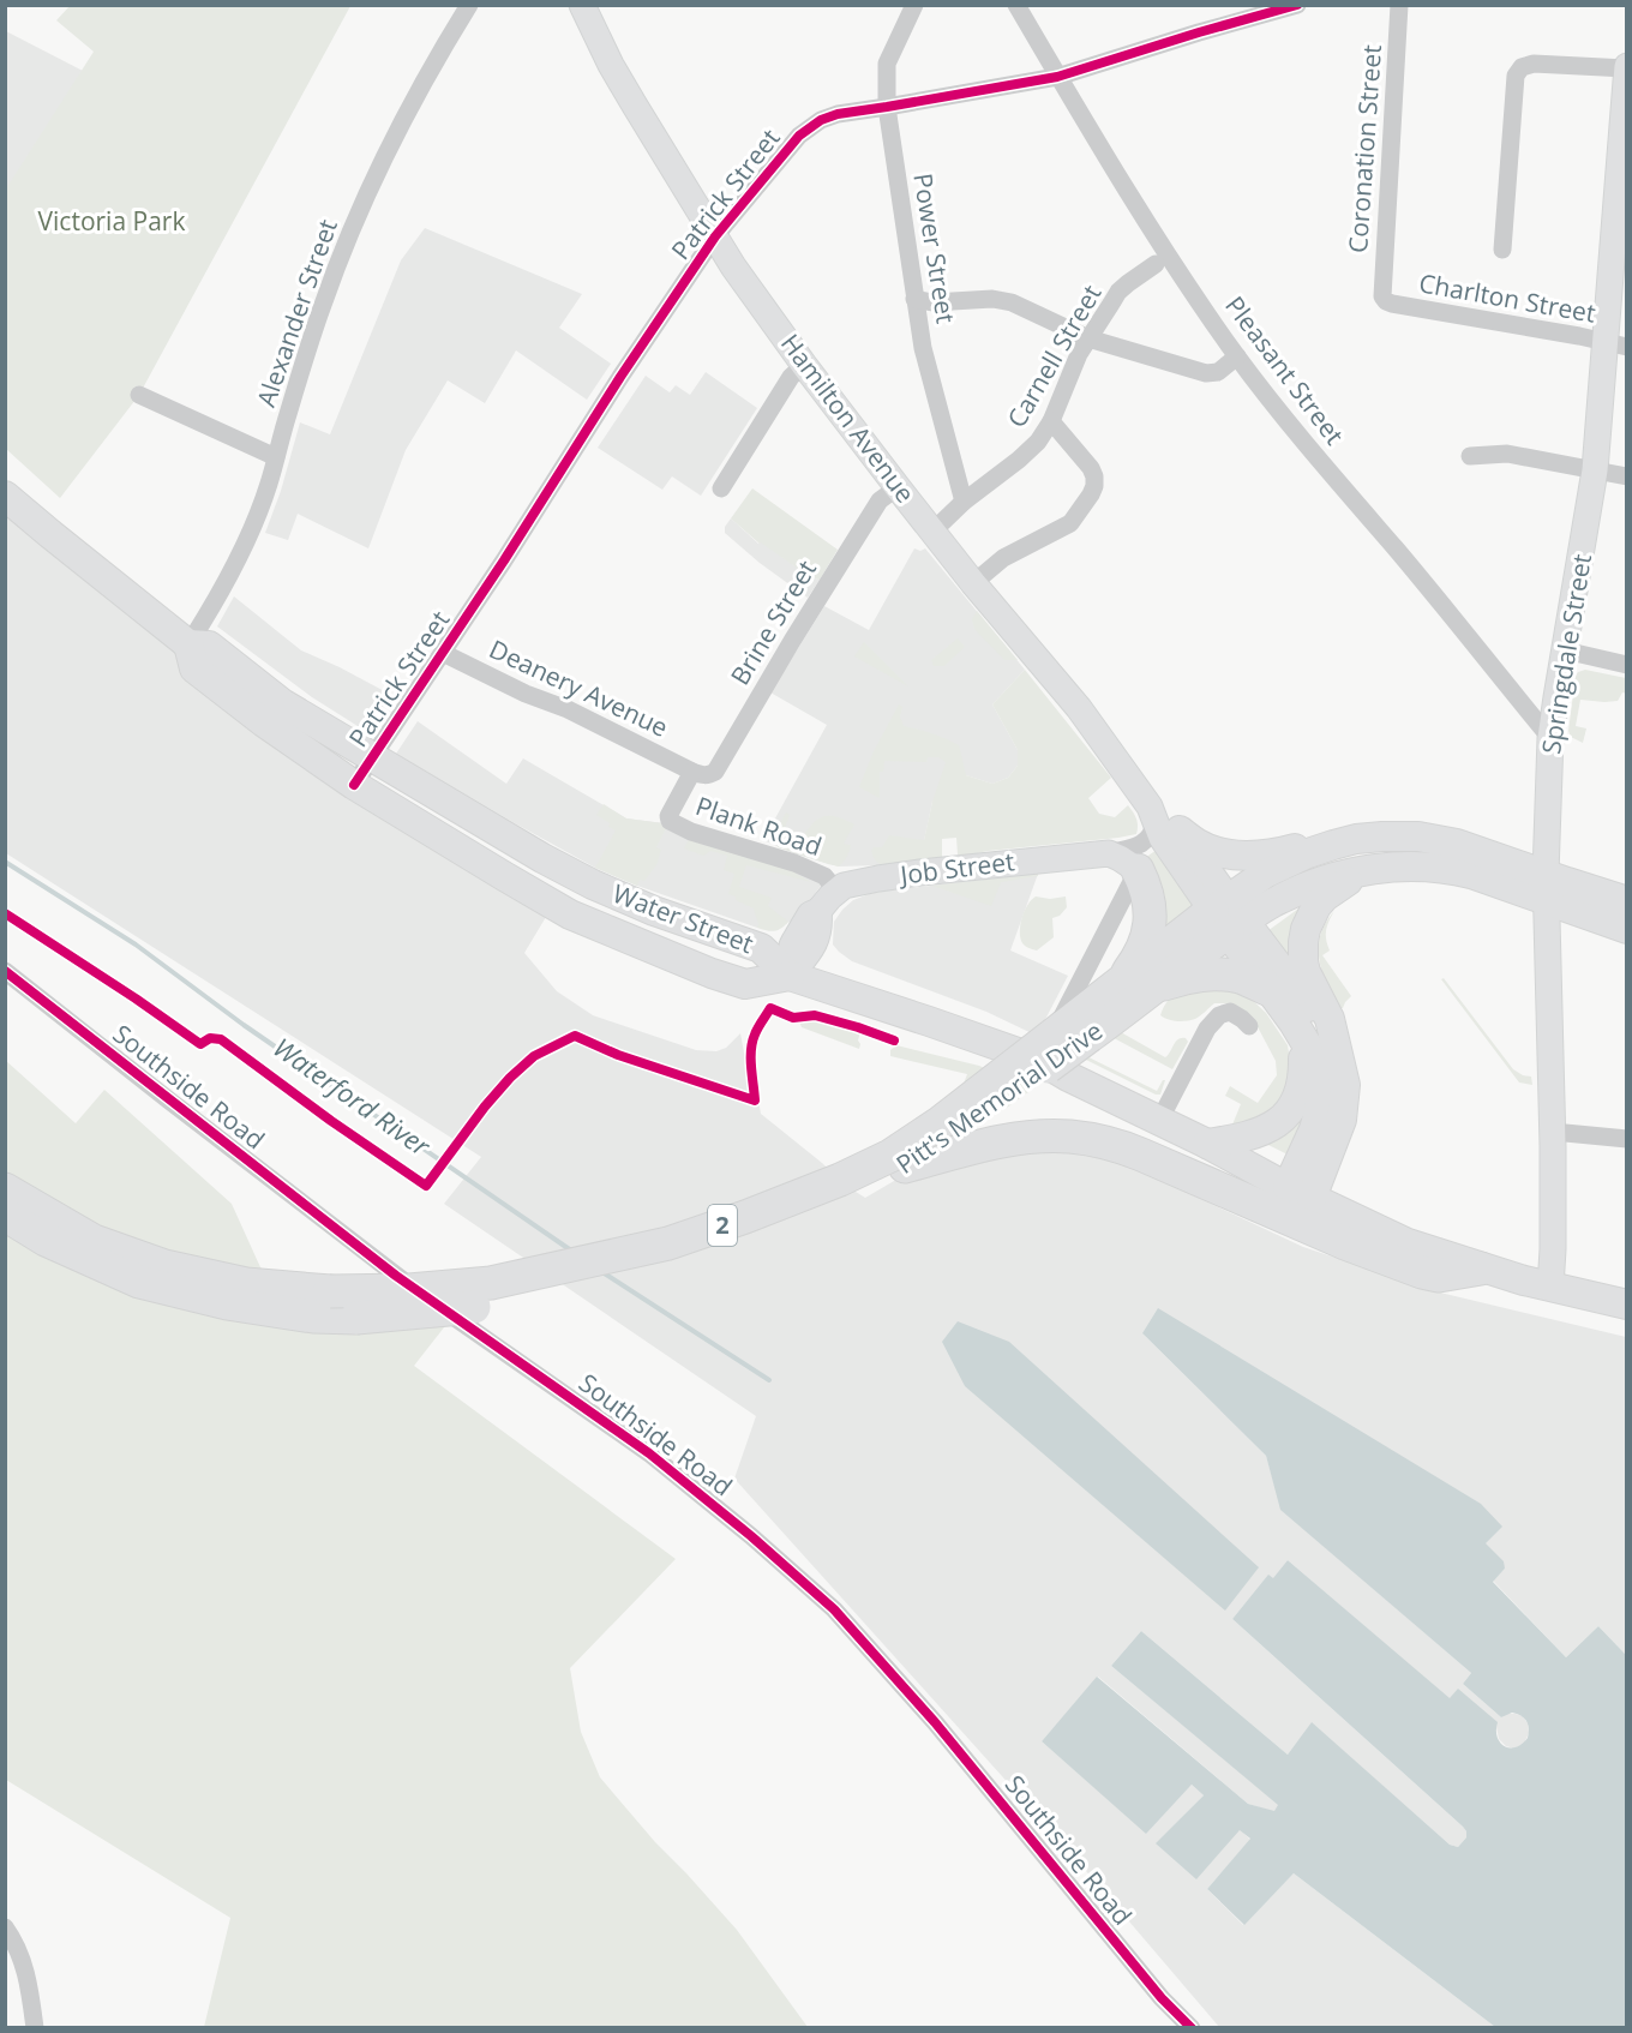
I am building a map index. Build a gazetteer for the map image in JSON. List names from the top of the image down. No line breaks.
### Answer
{"streets":{"highway":["Pitt's Memorial Drive","2"],"main road":["Water Street"],"street":["Coronation Street","Patrick Street","Power Street","Charlton Street","Alexander Street","Carnell Street","Pleasant Street","Hamilton Avenue","Brine Street","Springdale Street","Deanery Avenue","Plank Road","Job Street","Southside Road"]},"crossings":[["Coronation Street","Charlton Street"],["Patrick Street","Power Street"],["Patrick Street","Pleasant Street"],["Patrick Street","Hamilton Avenue"],["Patrick Street","Deanery Avenue"],["Patrick Street","Water Street"],["Power Street","Carnell Street"],["Charlton Street","Springdale Street"],["Alexander Street","Water Street"],["Carnell Street","Hamilton Avenue"],["Pleasant Street","Springdale Street"],["Hamilton Avenue","Brine Street"],["Hamilton Avenue","Job Street"],["Hamilton Avenue","Pitt's Memorial Drive"],["Brine Street","Deanery Avenue"],["Brine Street","Plank Road"],["Deanery Avenue","Plank Road"],["Plank Road","Job Street"]],"water":["Waterford River"],"parks":["Victoria Park"]}
